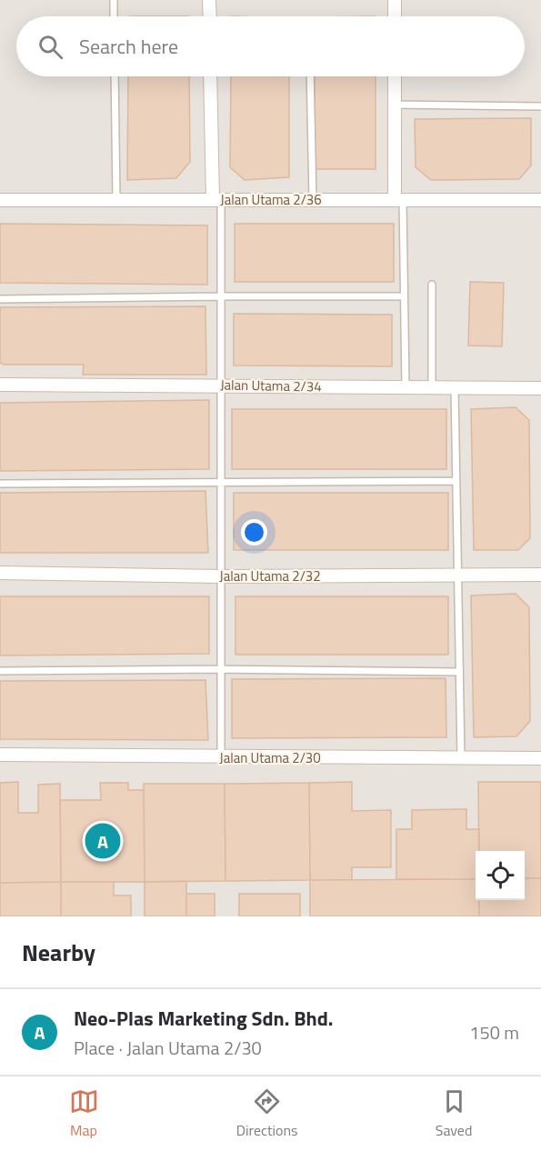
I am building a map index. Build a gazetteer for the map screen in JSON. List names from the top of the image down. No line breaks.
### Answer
{"streets":{"street":["Jalan Utama 2/36","Jalan Utama 2/34","Jalan Utama 2/32","Jalan Utama 2/30"]},"page":{"search":"Search here","pins":"A","heading":"Nearby","list":[{"mark":"A","name":"Neo-Plas Marketing Sdn. Bhd.","note":"Place · Jalan Utama 2/30","value":"150 m"}],"nav":["Map","Directions","Saved"]}}
